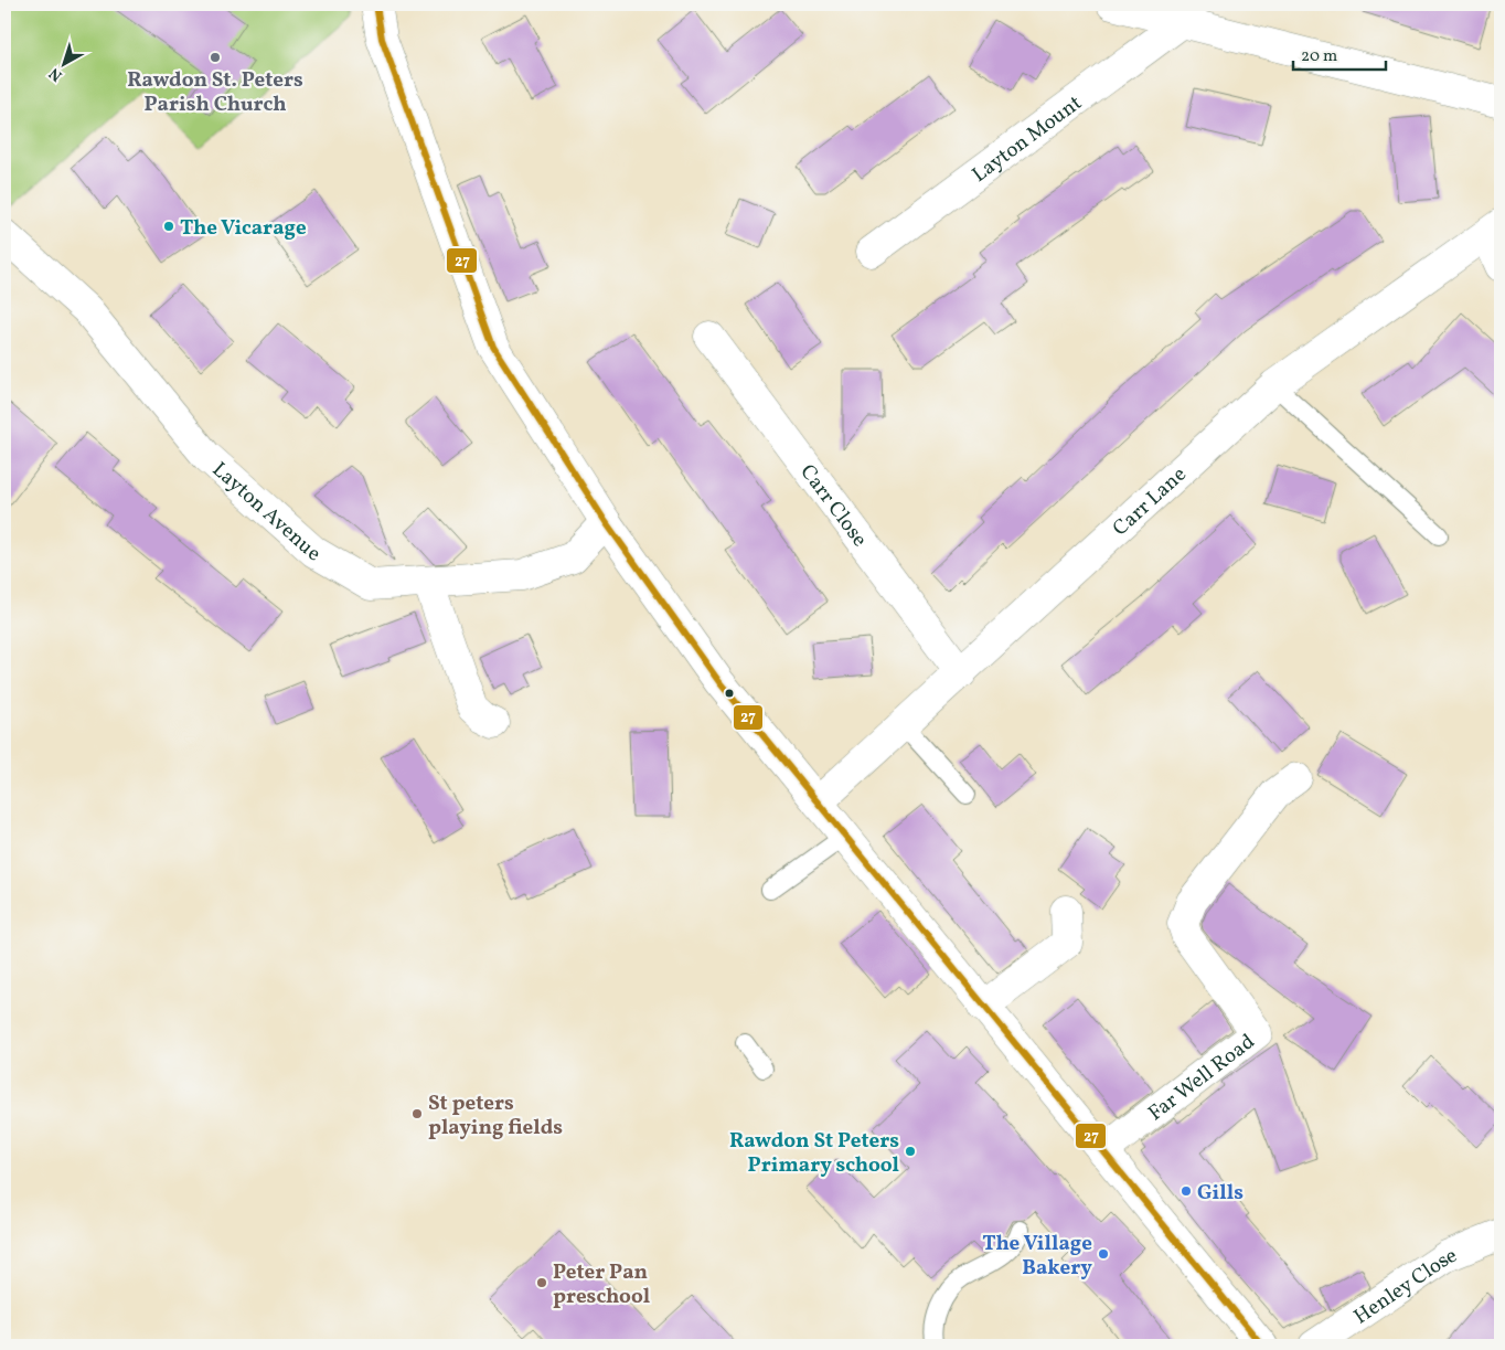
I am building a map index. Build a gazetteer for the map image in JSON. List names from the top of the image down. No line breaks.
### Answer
{"streets":{"street":["Layton Mount","Carr Lane","Carr Close","Layton Avenue","Far Well Road","Henley Close"]},"crossings":[["Carr Lane","Carr Close"]],"places":["Rawdon St. Peters Parish Church","The Vicarage","St peters playing fields","Rawdon St Peters Primary school","Gills","The Village Bakery","Peter Pan preschool"],"lines":["transit line 27"],"scale_bar":"20 m","north":"bottom left"}
